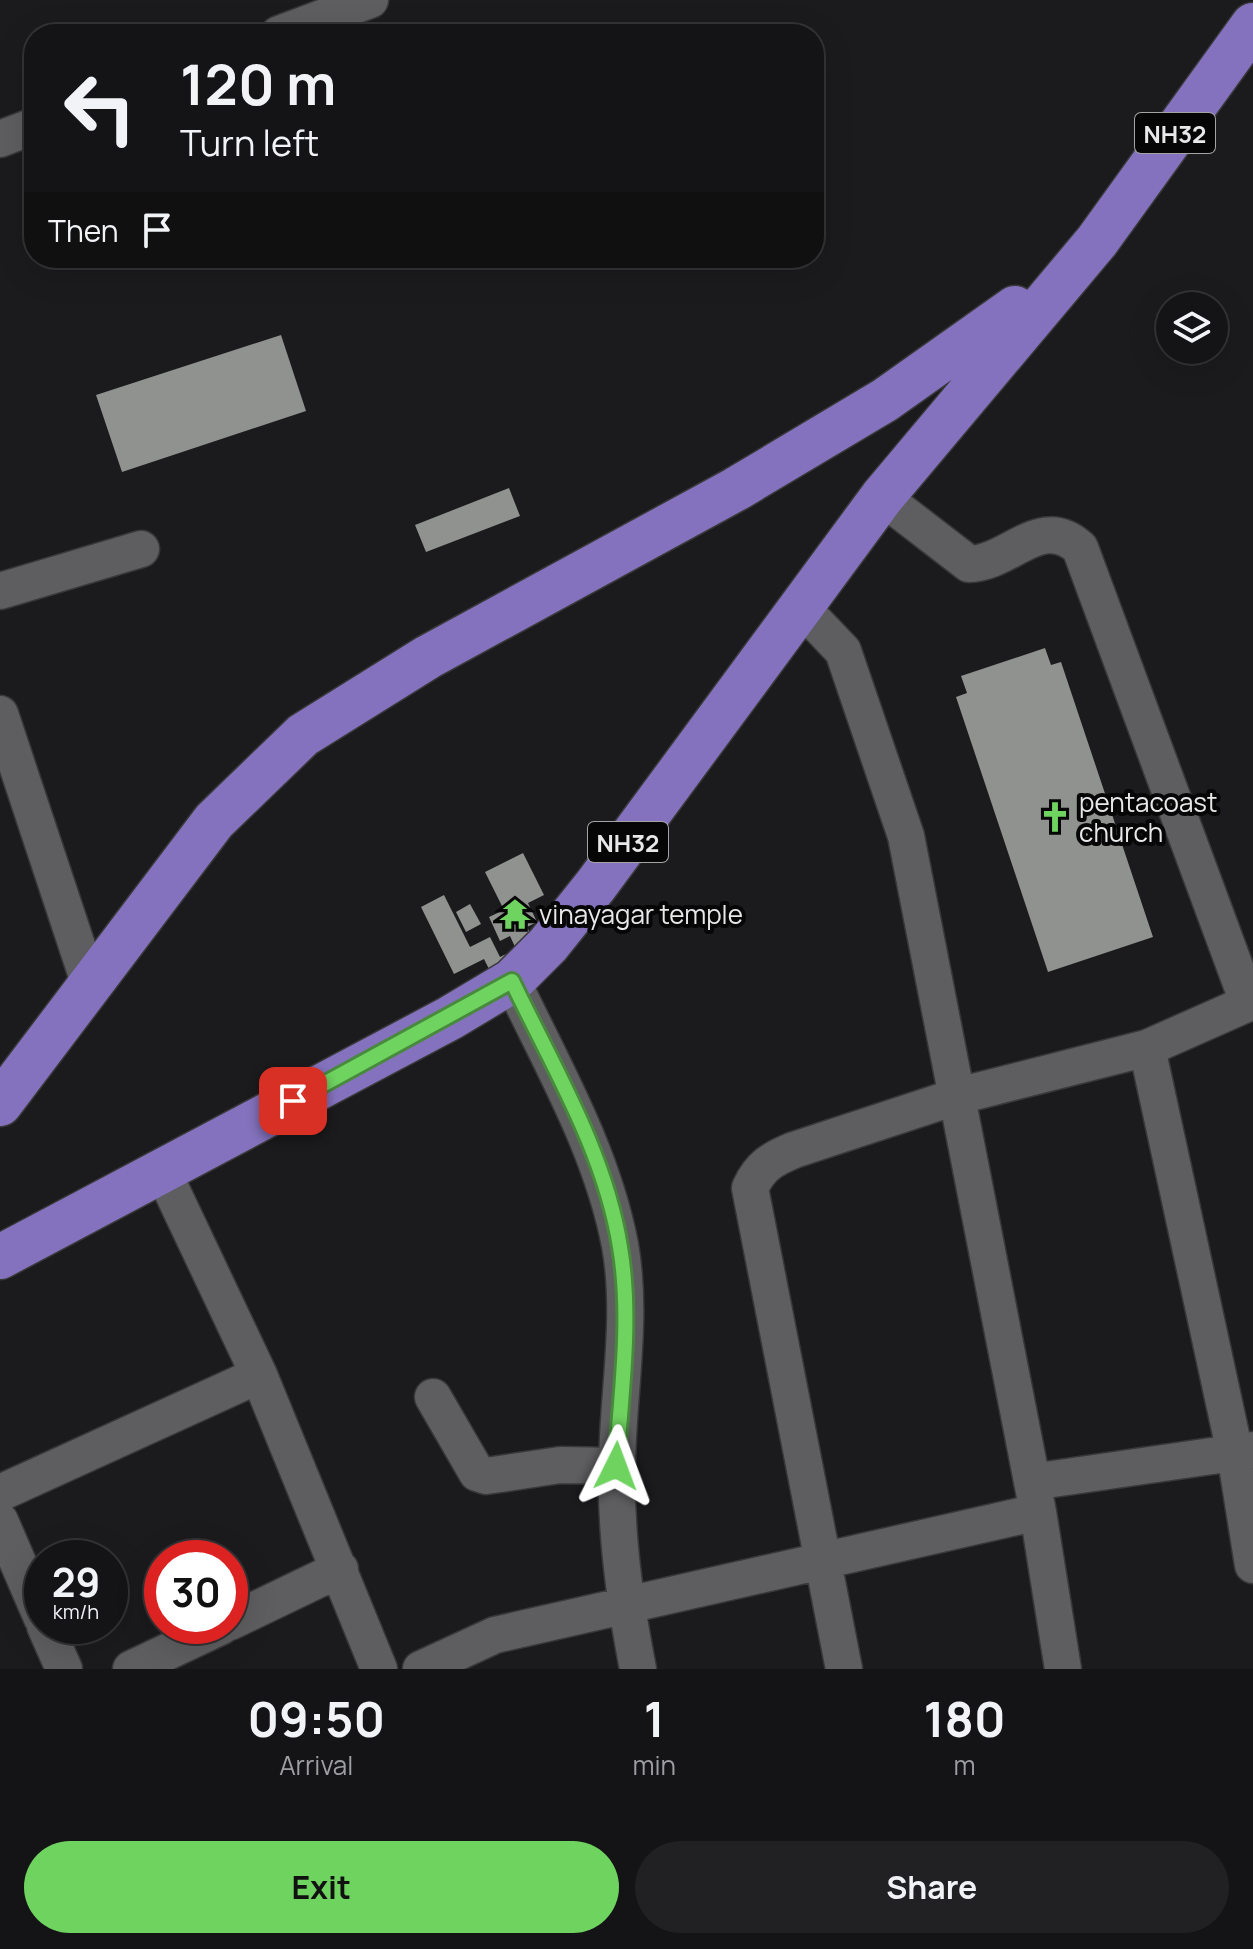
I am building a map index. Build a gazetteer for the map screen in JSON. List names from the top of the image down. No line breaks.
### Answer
{"streets":{"highway":["NH32"]},"places":{"church":["pentacoast church"],"temple":["vinayagar temple"]},"page":{"turn":["120 m","Turn left"],"then":"Then","speed":"29 km/h","limit":"30","eta":["09:50","Arrival","1","min","180","m"],"buttons":["Exit","Share"]}}
